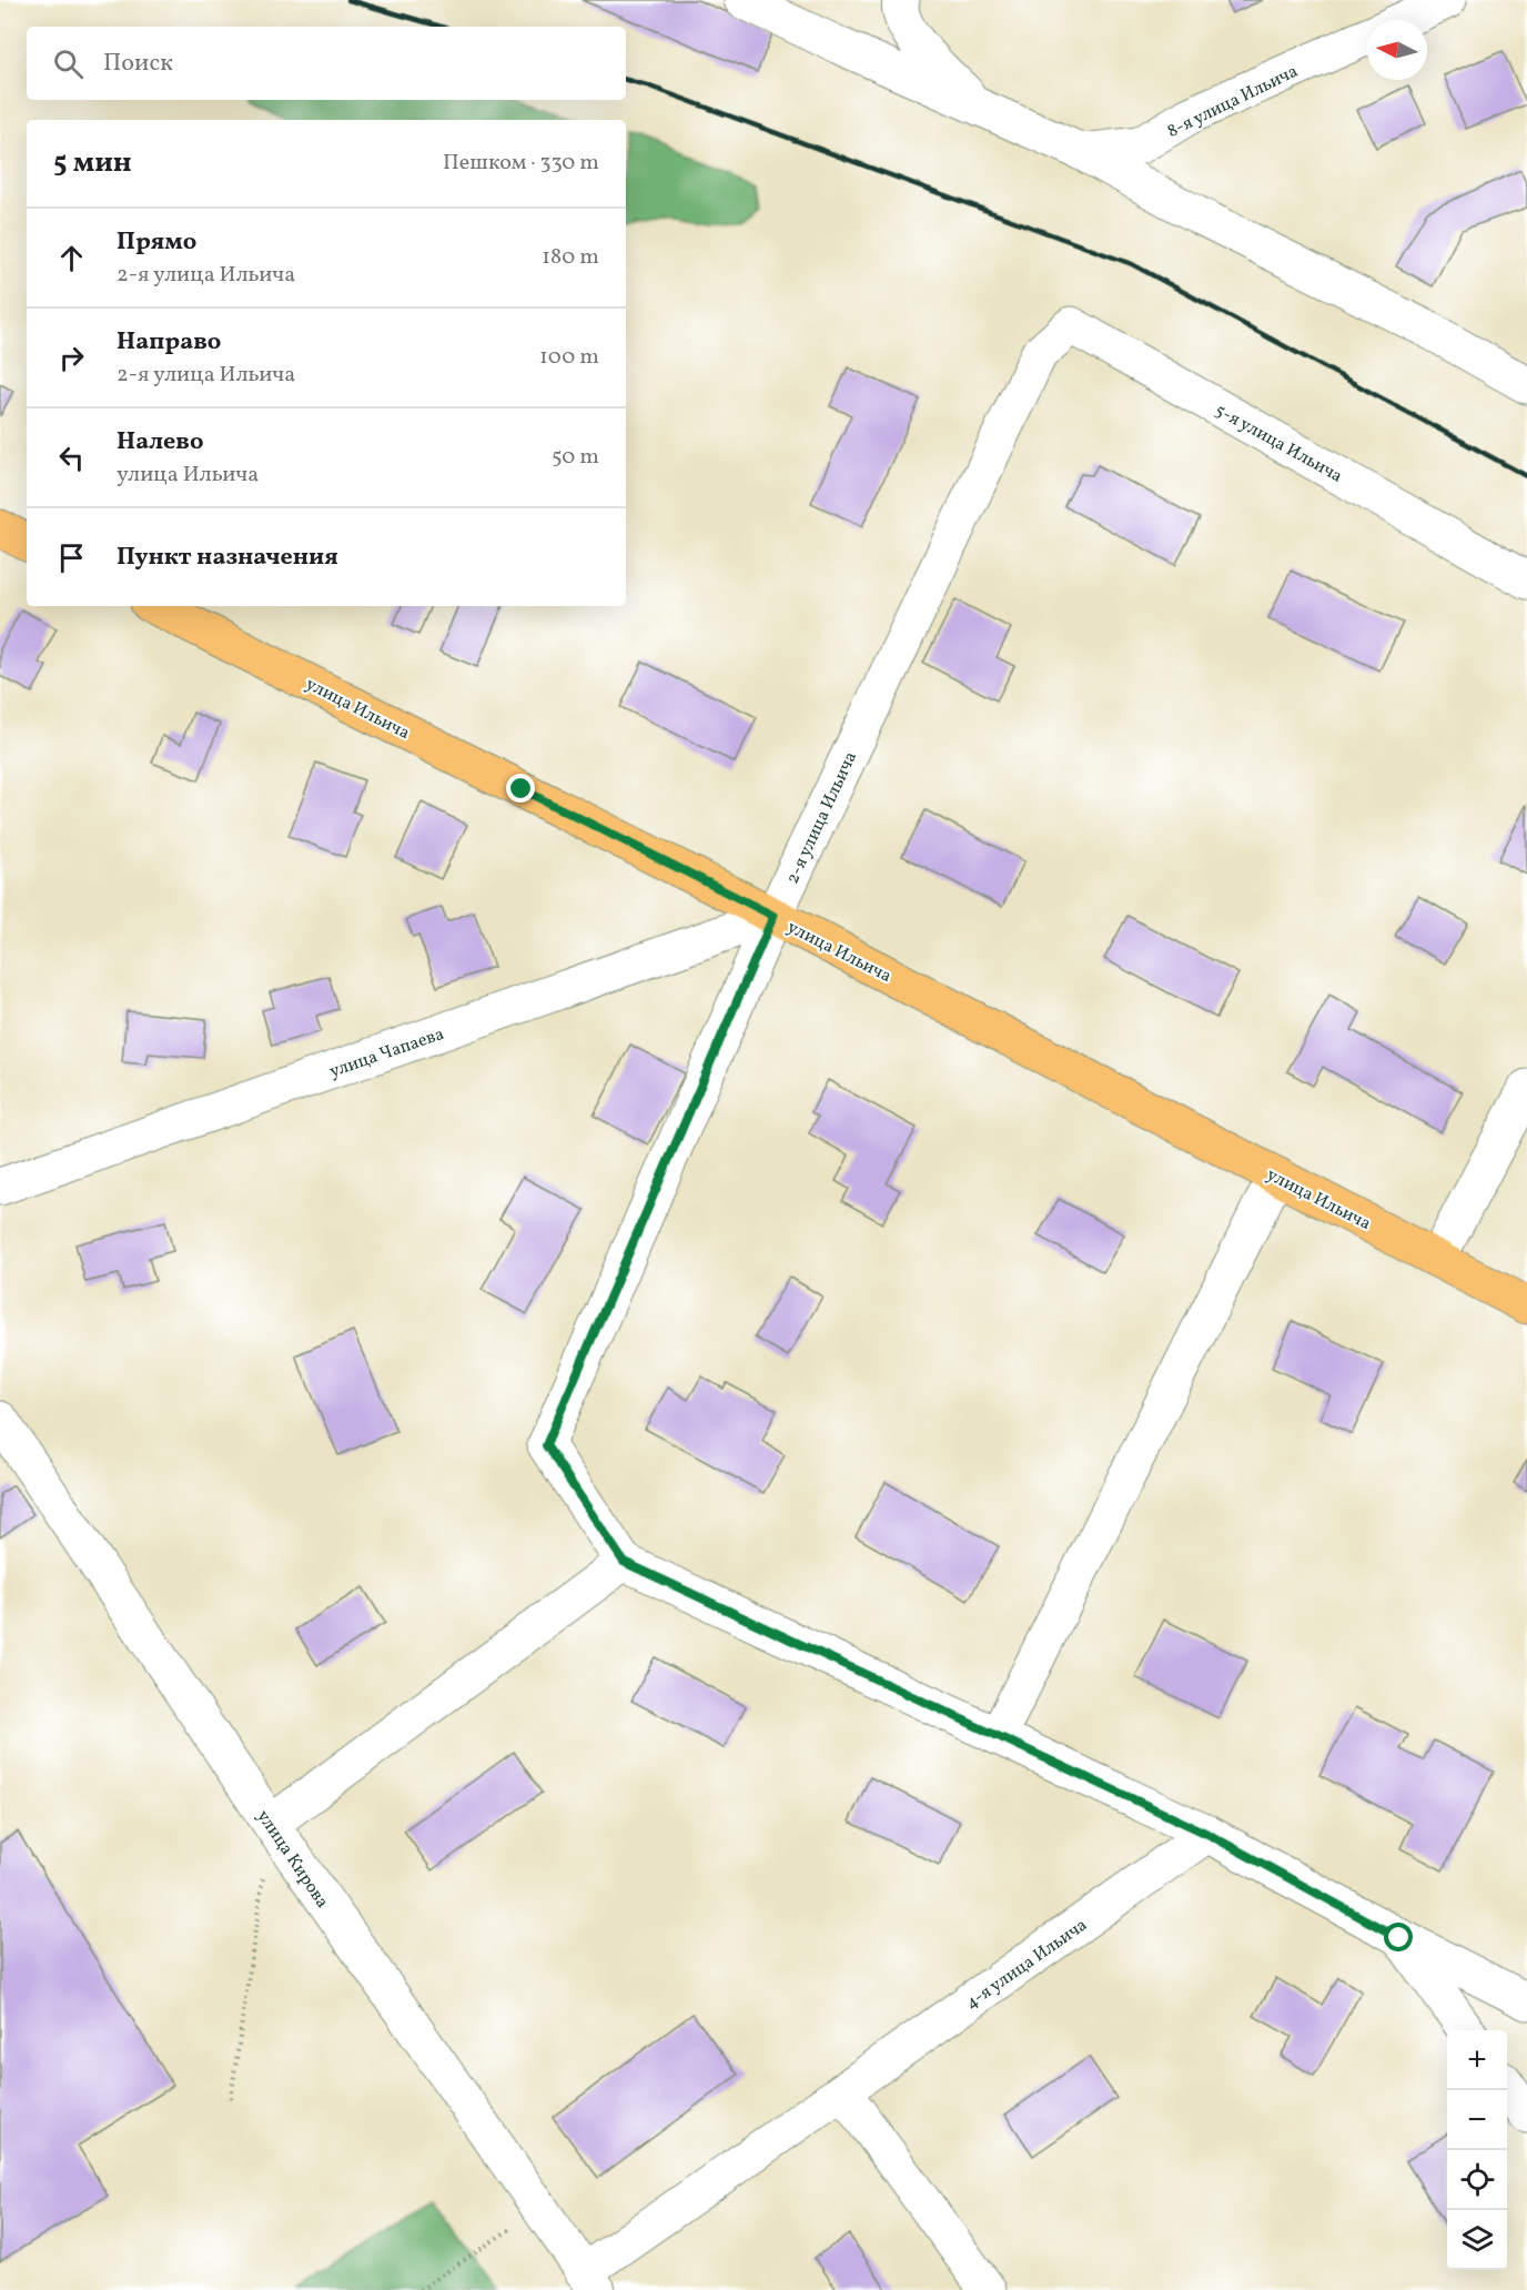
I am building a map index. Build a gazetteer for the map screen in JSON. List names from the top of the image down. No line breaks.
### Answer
{"streets":{"main road":["улица Ильича"],"street":["8-я улица Ильича","5-я улица Ильича","2-я улица Ильича","улица Чапаева","улица Кирова","4-я улица Ильича"]},"crossings":[["5-я улица Ильича","2-я улица Ильича"],["улица Ильича","2-я улица Ильича"],["улица Ильича","улица Чапаева"],["2-я улица Ильича","улица Чапаева"],["улица Кирова","4-я улица Ильича"]],"north":"left","page":{"search":"Поиск","heading":["5 мин","Пешком · 330 m"],"list":[["Прямо","2-я улица Ильича","180 m"],["Направо","2-я улица Ильича","100 m"],["Налево","улица Ильича","50 m"],"Пункт назначения"],"map_buttons":["+","−"]}}
